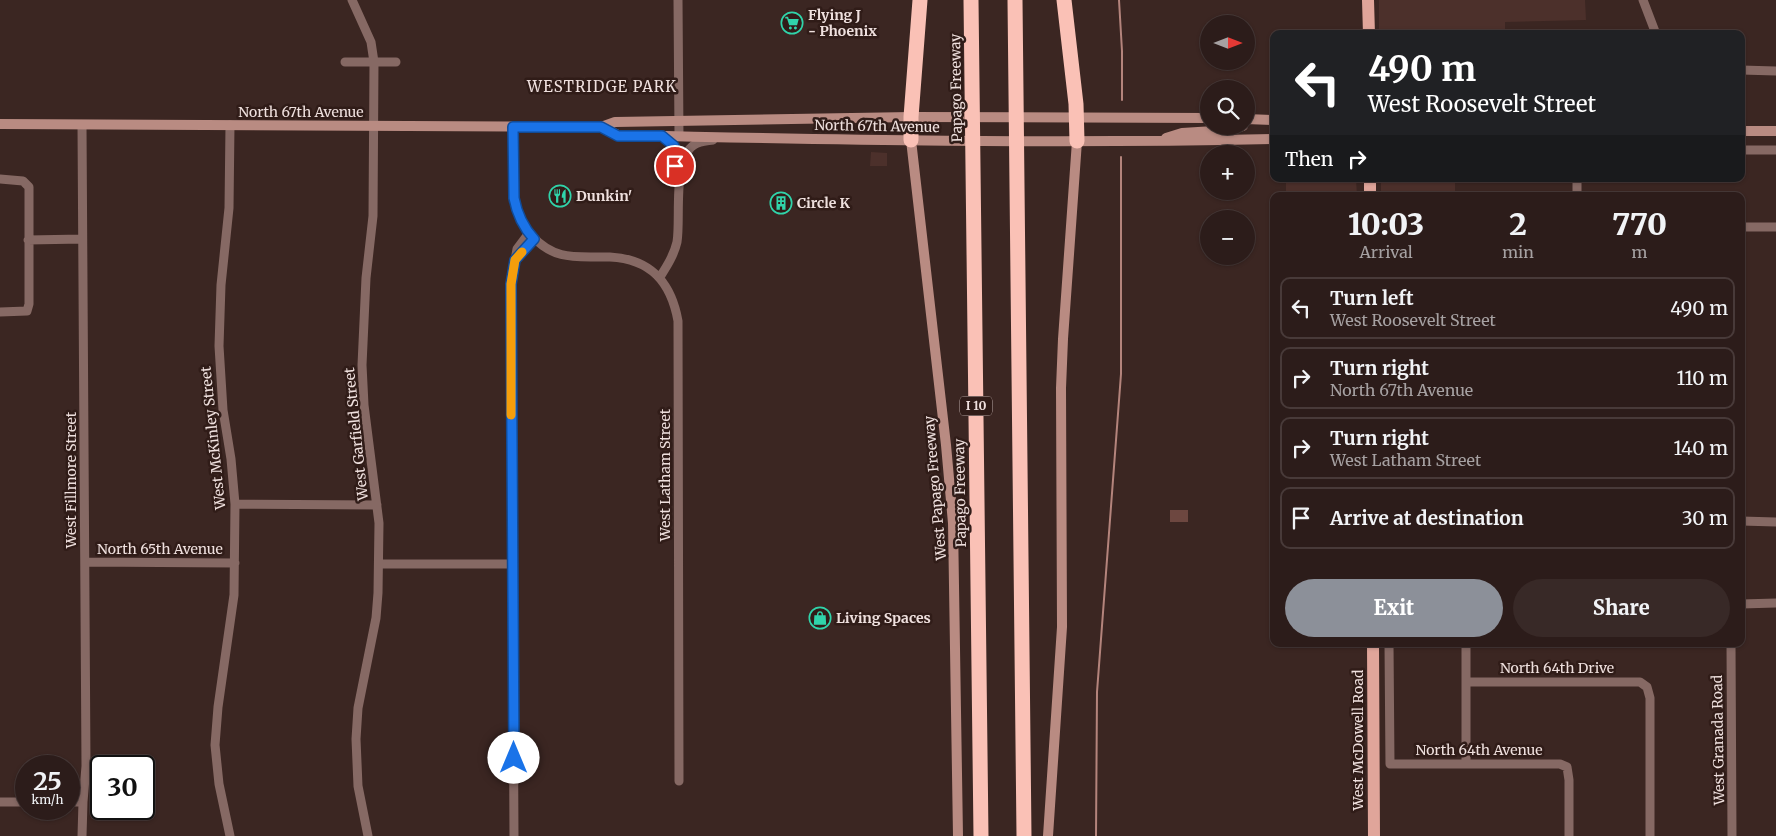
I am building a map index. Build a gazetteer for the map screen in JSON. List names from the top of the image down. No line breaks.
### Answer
{"streets":{"highway":["Papago Freeway","I 10"],"main road":["North 67th Avenue","West Papago Freeway","West McDowell Road"],"street":["West Garfield Street","West McKinley Street","West Latham Street","West Fillmore Street","North 65th Avenue","North 64th Drive","West Granada Road","North 64th Avenue"]},"crossings":[["North 67th Avenue","West Garfield Street"],["North 67th Avenue","West McKinley Street"],["North 67th Avenue","West Fillmore Street"],["North 67th Avenue","West Papago Freeway"],["West McKinley Street","North 65th Avenue"],["West Fillmore Street","North 65th Avenue"]],"districts":["WESTRIDGE PARK"],"places":{"supermarket":["Flying J - Phoenix"],"restaurant":["Dunkin'"],"building":["Circle K"],"shop":["Living Spaces"]},"north":"right","page":{"map_buttons":["+","−"],"turn":["490 m","West Roosevelt Street"],"then":"Then","eta":["10:03","Arrival","2","min","770","m"],"list":[{"name":"Turn left","note":"West Roosevelt Street","value":"490 m"},{"name":"Turn right","note":"North 67th Avenue","value":"110 m"},{"name":"Turn right","note":"West Latham Street","value":"140 m"},{"name":"Arrive at destination","value":"30 m"}],"buttons":["Exit","Share"],"speed":"25 km/h","limit":"30"}}
